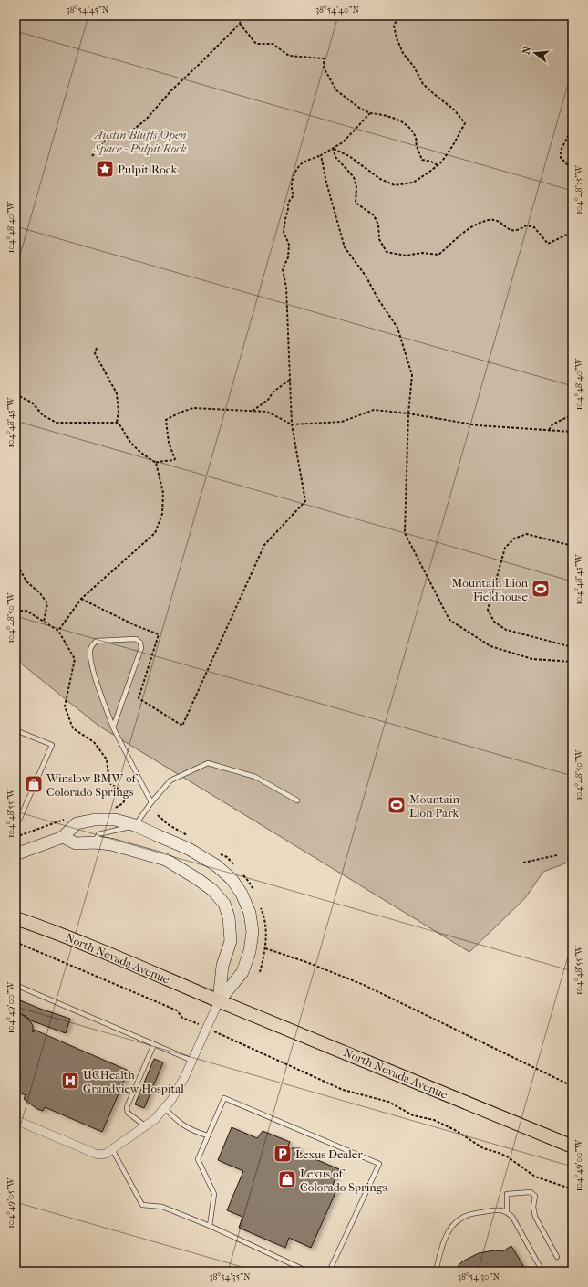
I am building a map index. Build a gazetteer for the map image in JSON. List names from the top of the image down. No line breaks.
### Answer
{"streets":{"main road":["North Nevada Avenue"]},"parks":["Austin Bluffs Open Space - Pulpit Rock"],"places":{"place":["Pulpit Rock"],"sports":["Mountain Lion Fieldhouse","Mountain Lion Park"],"shop":["Winslow BMW of Colorado Springs","Lexus of Colorado Springs"],"hospital":["UCHealth Grandview Hospital"],"parking":["Lexus Dealer"]},"north":"left","coordinates":["38°54'45\"N","38°54'40\"N","104°48'35\"W","104°48'40\"W","104°48'45\"W","104°48'50\"W","104°48'55\"W","104°49'00\"W","104°49'05\"W","38°54'35\"N","38°54'30\"N"]}
